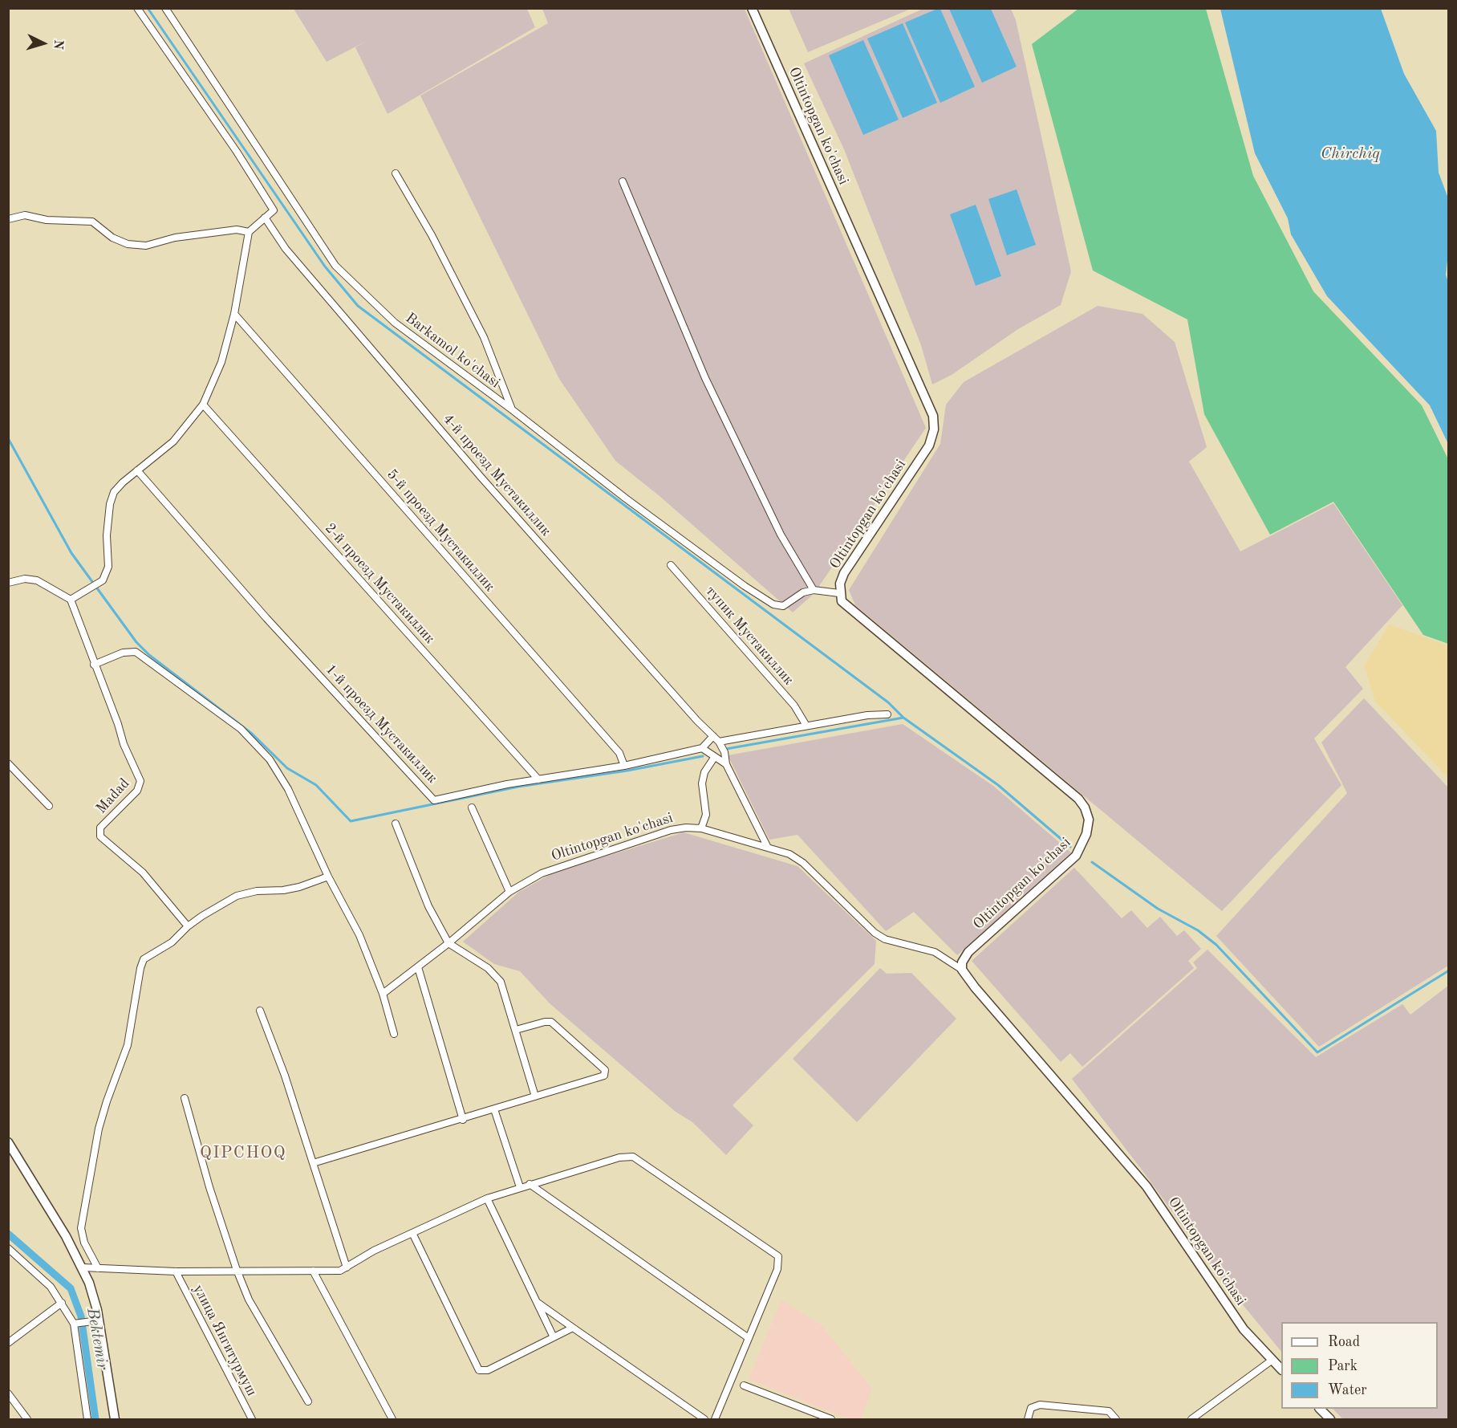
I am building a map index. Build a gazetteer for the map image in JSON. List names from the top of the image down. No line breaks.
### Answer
{"streets":{"street":["Oltintopgan ko'chasi","Barkamol ko'chasi","4-й проезд Мустакиллик","5-й проезд Мустакиллик","2-й проезд Мустакиллик","тупик Мустакиллик","1-й проезд Мустакиллик","Madad","улица Янгитурмуш"]},"crossings":[["5-й проезд Мустакиллик","1-й проезд Мустакиллик"],["2-й проезд Мустакиллик","1-й проезд Мустакиллик"]],"districts":["QIPCHOQ"],"water":["Chirchiq","Bektemir"],"legend":["Road","Park","Water"],"north":"right"}
